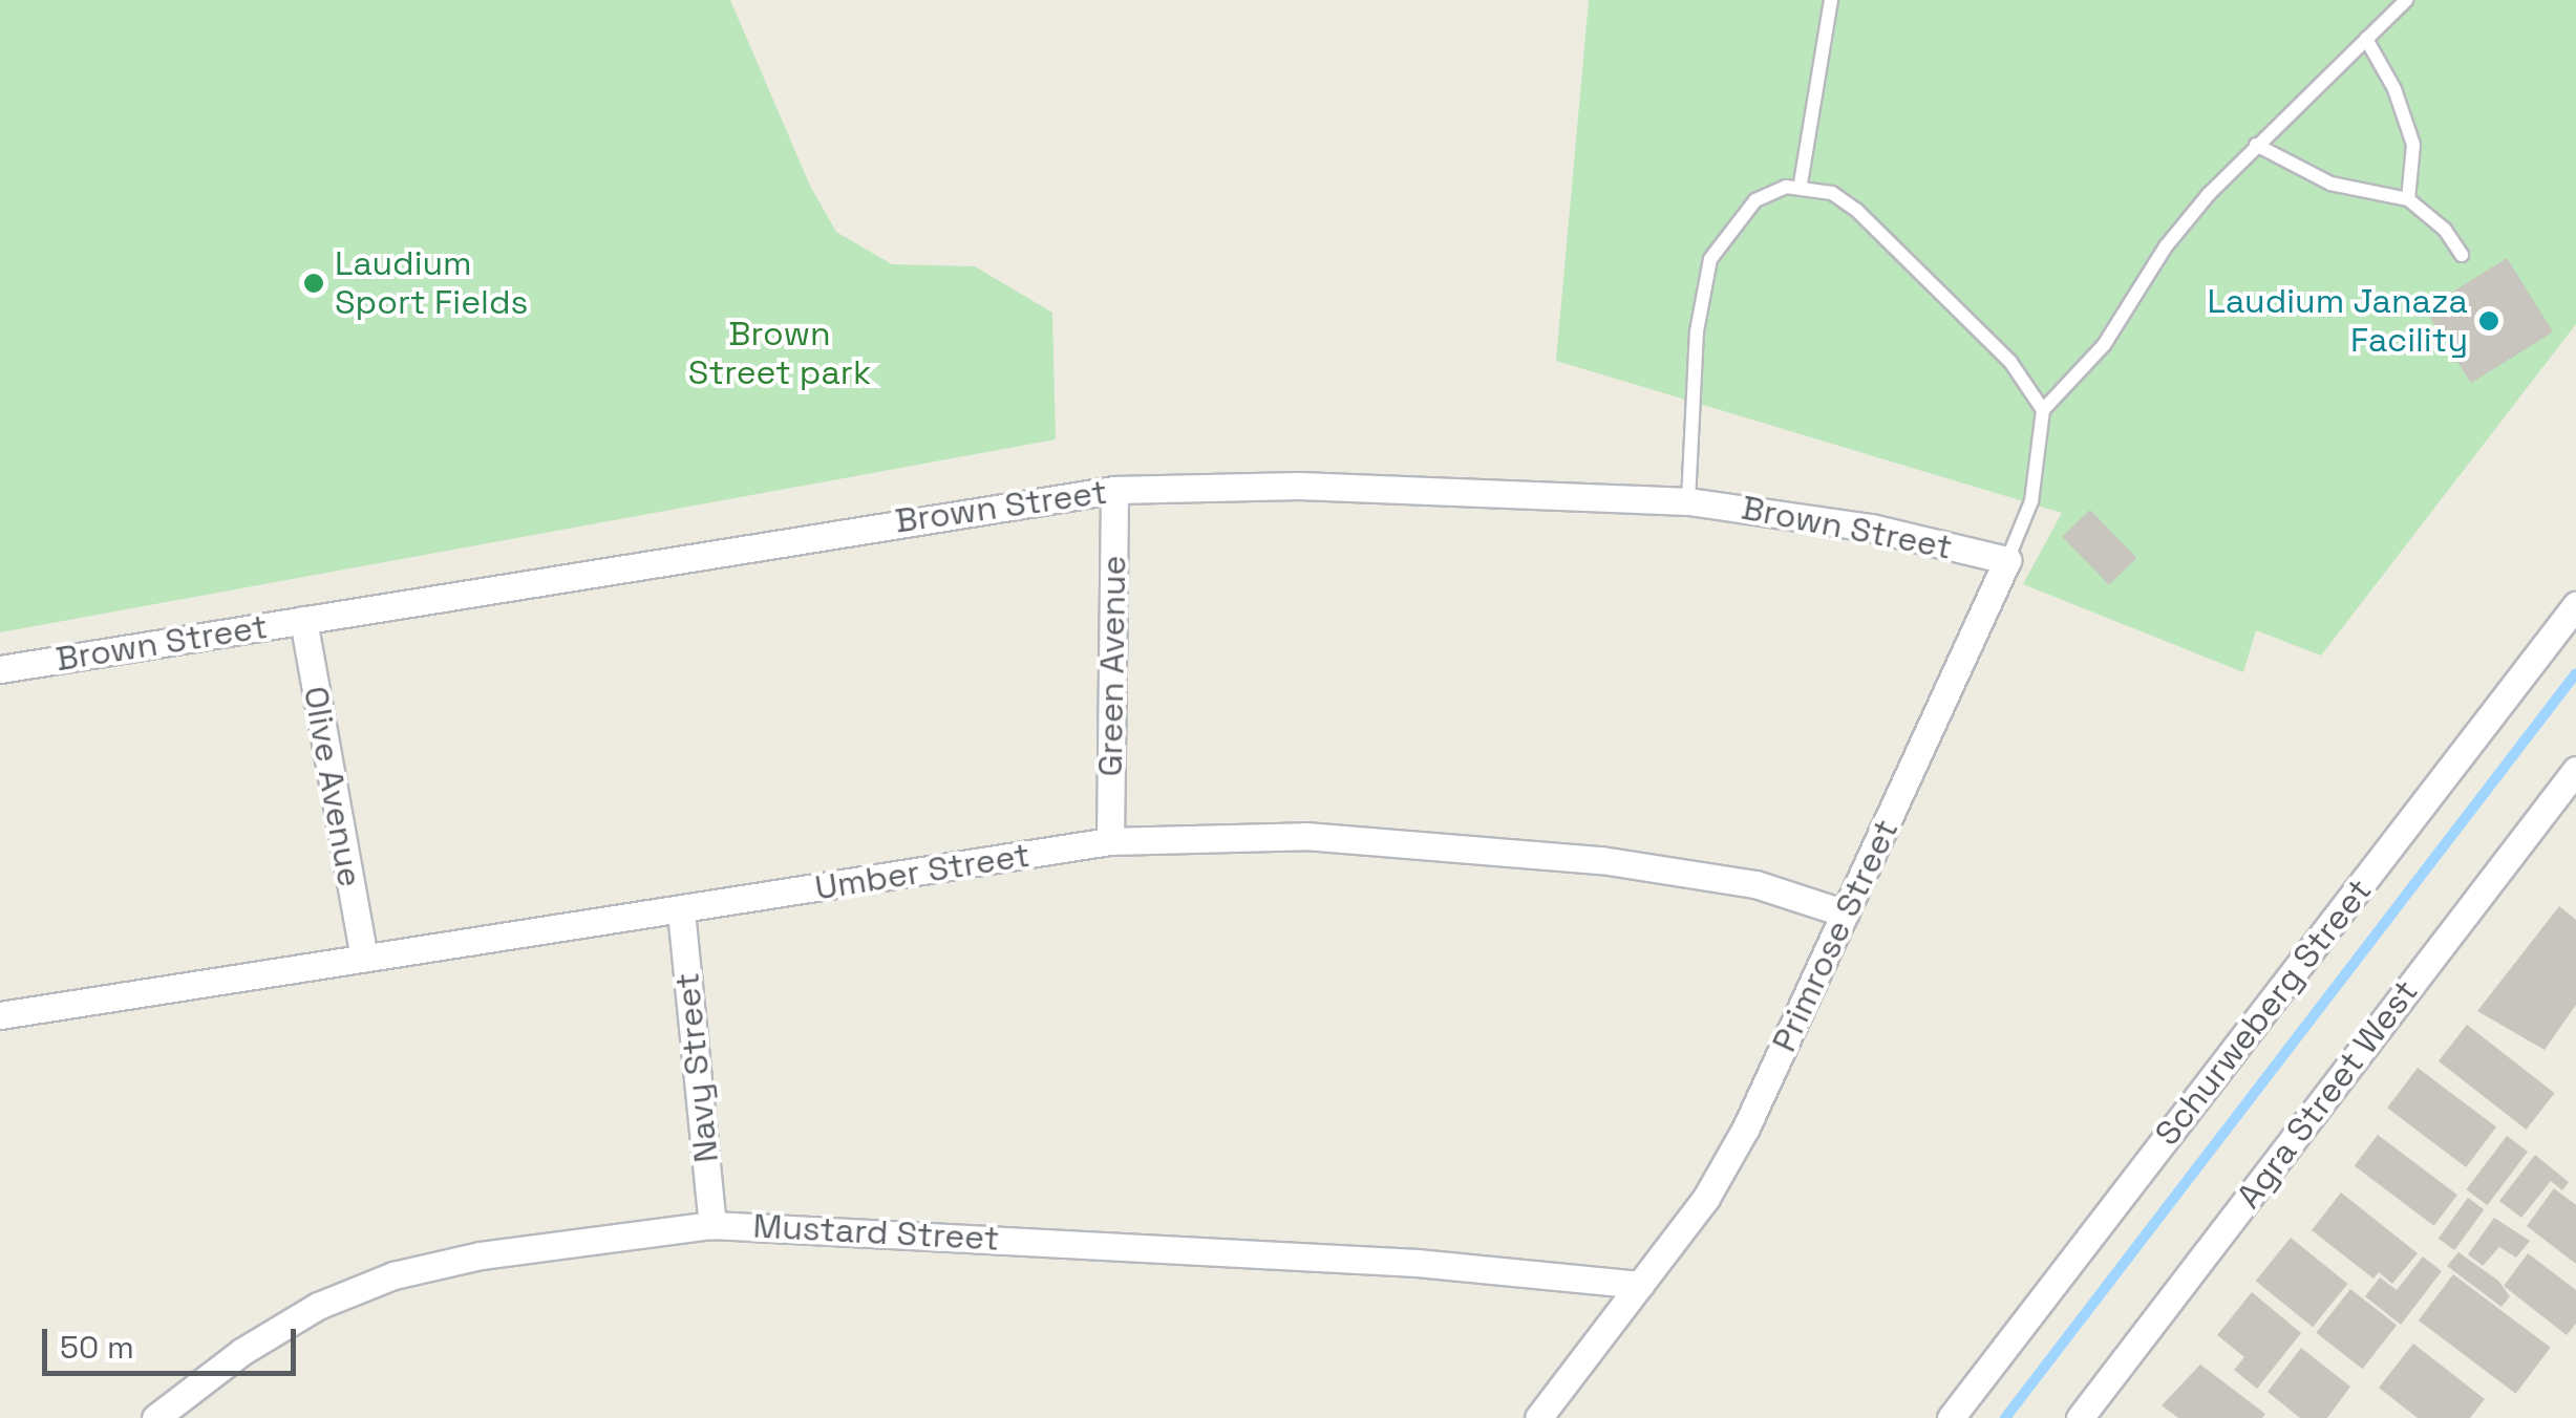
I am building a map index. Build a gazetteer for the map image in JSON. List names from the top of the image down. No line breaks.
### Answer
{"streets":{"street":["Brown Street","Green Avenue","Olive Avenue","Umber Street","Primrose Street","Schurweberg Street","Navy Street","Agra Street West","Mustard Street"]},"crossings":[["Brown Street","Green Avenue"],["Brown Street","Olive Avenue"],["Brown Street","Primrose Street"],["Green Avenue","Umber Street"],["Olive Avenue","Umber Street"],["Umber Street","Primrose Street"],["Umber Street","Navy Street"],["Primrose Street","Mustard Street"],["Navy Street","Mustard Street"]],"parks":["Brown Street park"],"places":["Laudium Sport Fields","Laudium Janaza Facility"],"scale_bar":"50 m"}
